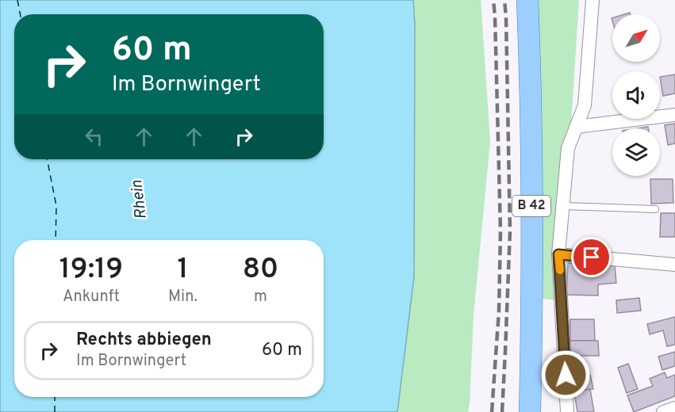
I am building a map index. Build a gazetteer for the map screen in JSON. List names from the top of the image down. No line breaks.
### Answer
{"streets":{"main road":["B 42"]},"water":["Rhein"],"north":"top right","page":{"turn":["60 m","Im Bornwingert"],"eta":["19:19","Ankunft","1","Min.","80","m"],"list":[{"name":"Rechts abbiegen","note":"Im Bornwingert","value":"60 m"}]}}
